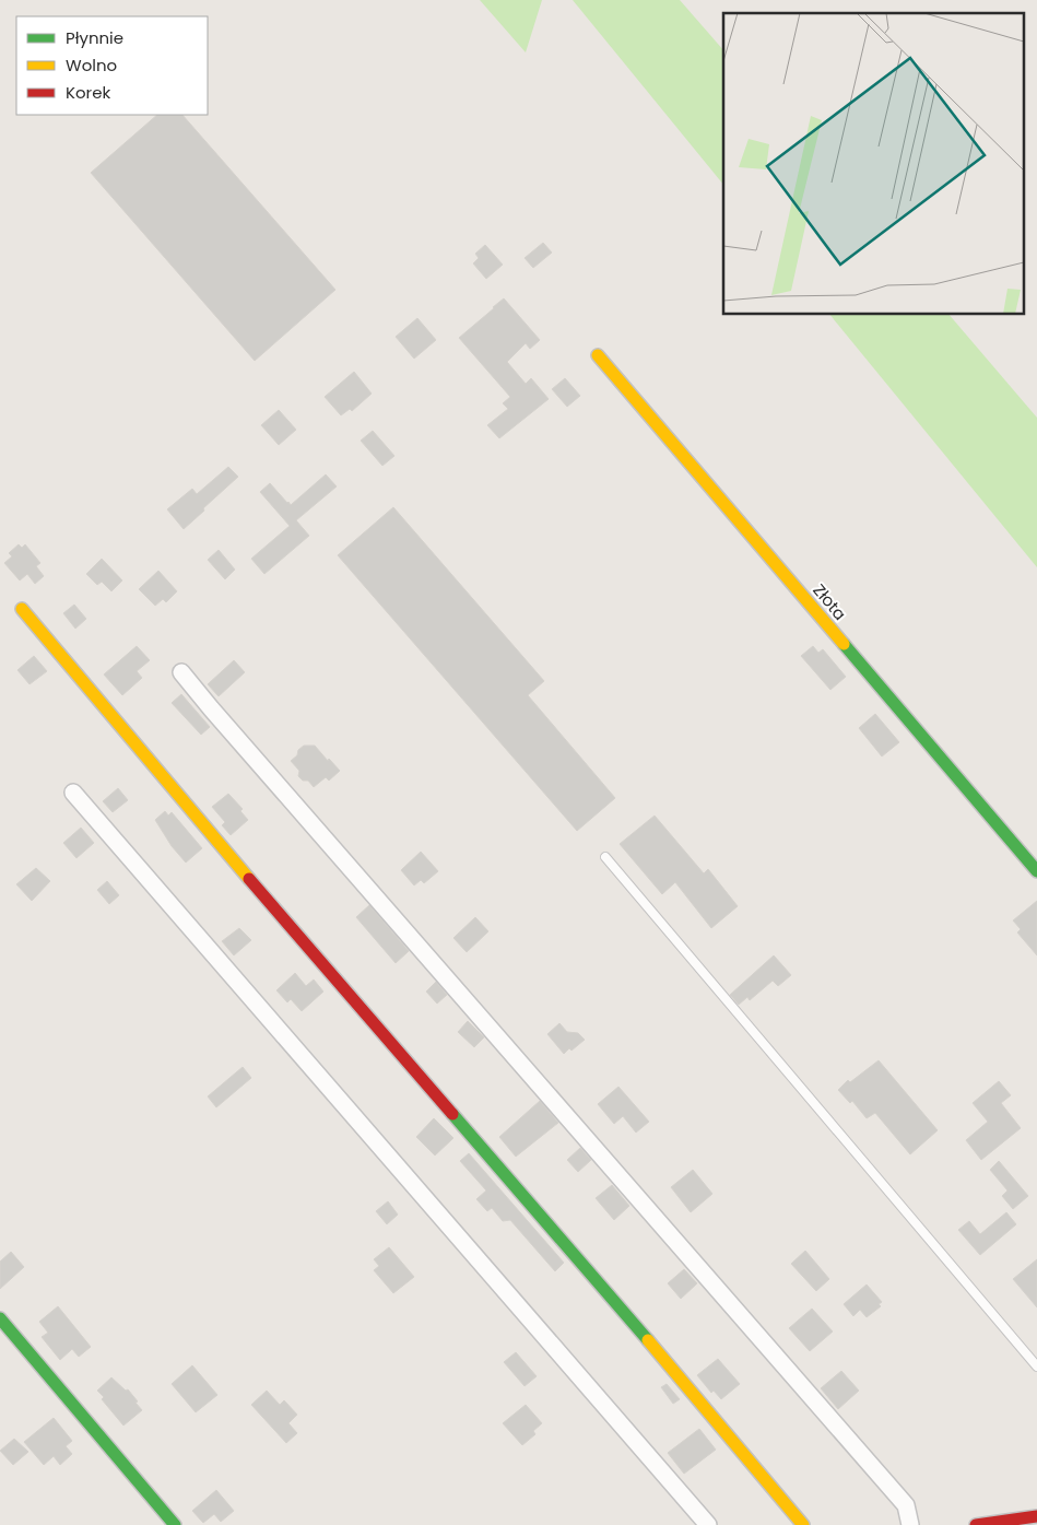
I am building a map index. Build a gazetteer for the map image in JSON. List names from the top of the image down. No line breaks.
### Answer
{"streets":{"street":["Złota"]},"legend":["Płynnie","Wolno","Korek"]}
